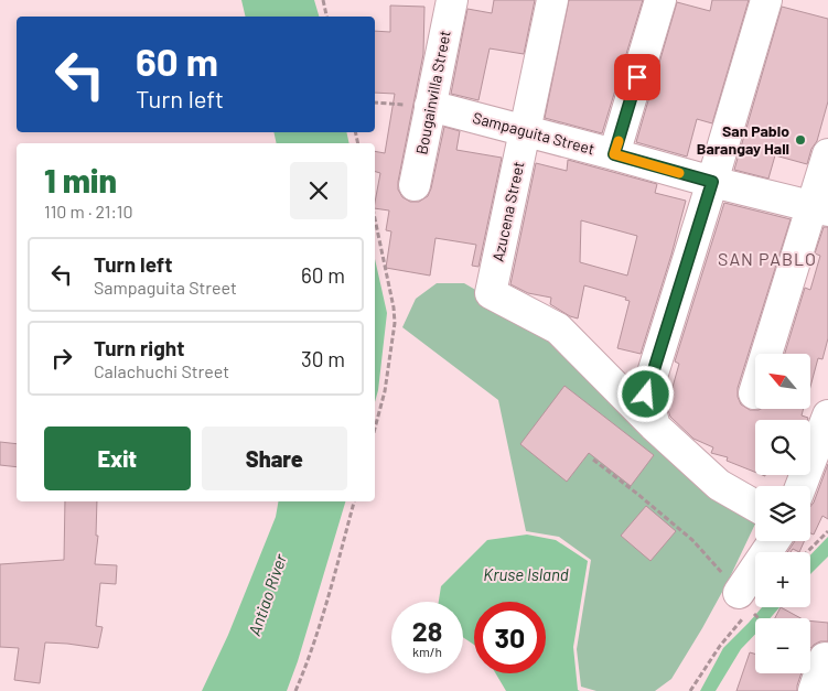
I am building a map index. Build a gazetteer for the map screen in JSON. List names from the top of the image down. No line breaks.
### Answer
{"streets":{"street":["Bougainvilla Street","Sampaguita Street","Azucena Street"]},"crossings":[["Bougainvilla Street","Sampaguita Street"],["Sampaguita Street","Azucena Street"]],"districts":["SAN PABLO"],"water":["Kruse Island","Antiao River"],"places":["San Pablo Barangay Hall"],"north":"top left","page":{"turn":["60 m","Turn left"],"heading":["1 min","110 m · 21:10"],"list":[{"name":"Turn left","note":"Sampaguita Street","value":"60 m"},{"name":"Turn right","note":"Calachuchi Street","value":"30 m"}],"map_buttons":["+","−"],"buttons":["Exit","Share"],"speed":"28 km/h","limit":"30"}}
